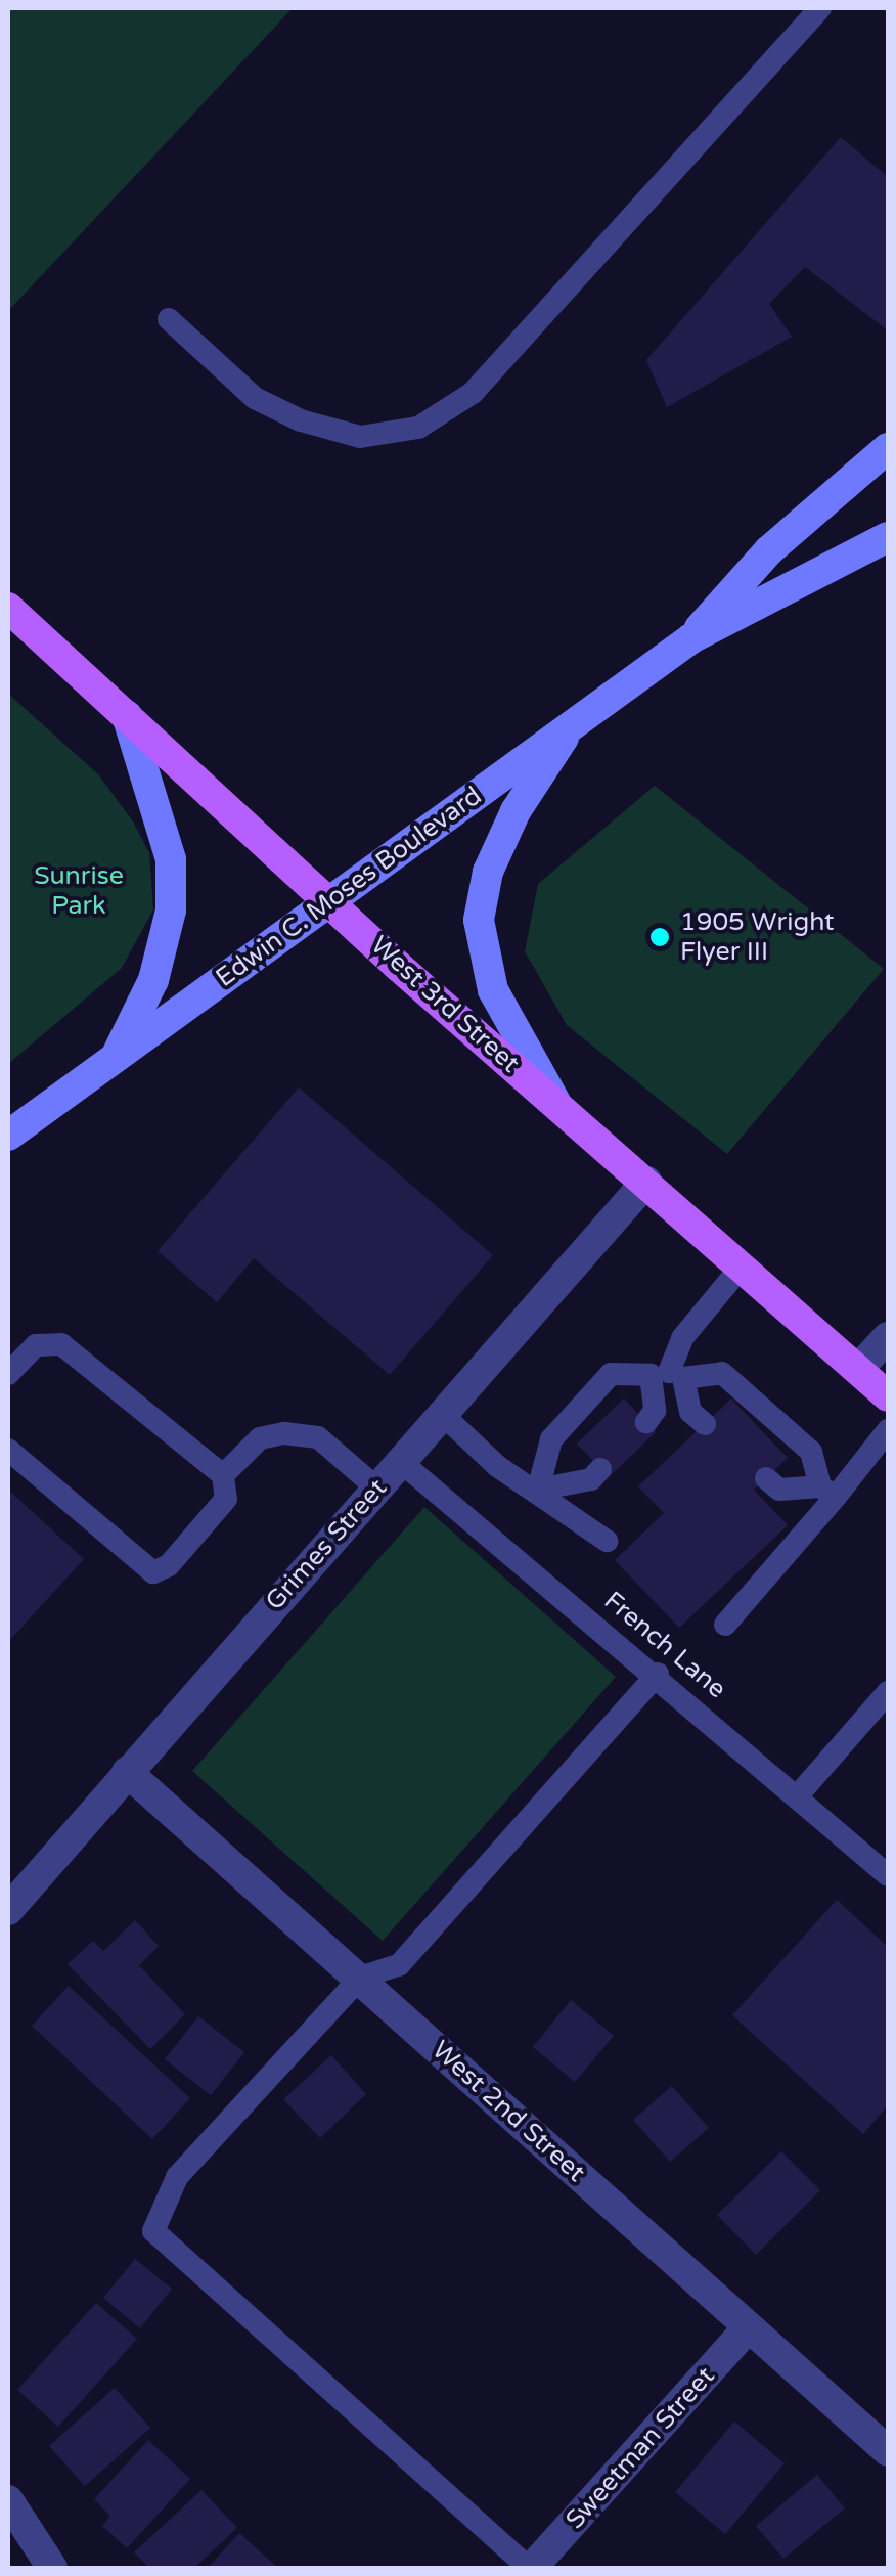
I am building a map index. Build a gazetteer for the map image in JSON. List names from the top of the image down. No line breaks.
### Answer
{"streets":{"main road":["Edwin C. Moses Boulevard","West 3rd Street"],"street":["Grimes Street","West 2nd Street","Sweetman Street"],"lane":["French Lane"]},"crossings":[["Edwin C. Moses Boulevard","West 3rd Street"],["West 3rd Street","Grimes Street"],["Grimes Street","French Lane"],["Grimes Street","West 2nd Street"],["West 2nd Street","Sweetman Street"]],"parks":["Sunrise Park"],"places":["1905 Wright Flyer III"]}
